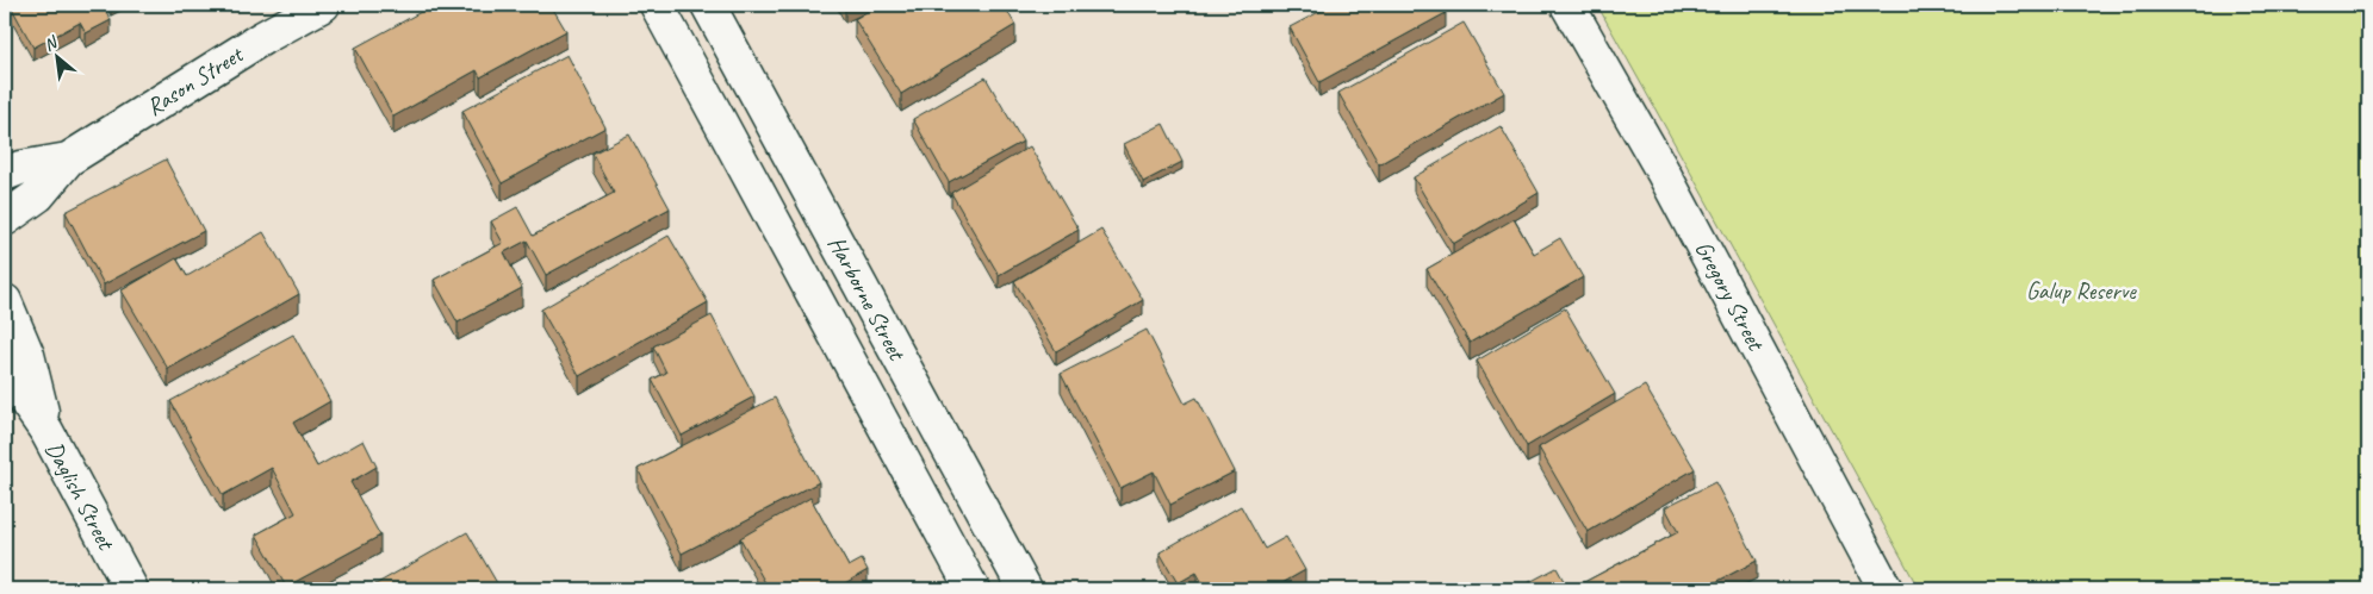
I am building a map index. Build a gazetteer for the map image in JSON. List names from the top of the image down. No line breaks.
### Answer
{"streets":{"street":["Rason Street","Gregory Street","Harborne Street","Daglish Street"]},"parks":["Galup Reserve"],"north":"top left"}
